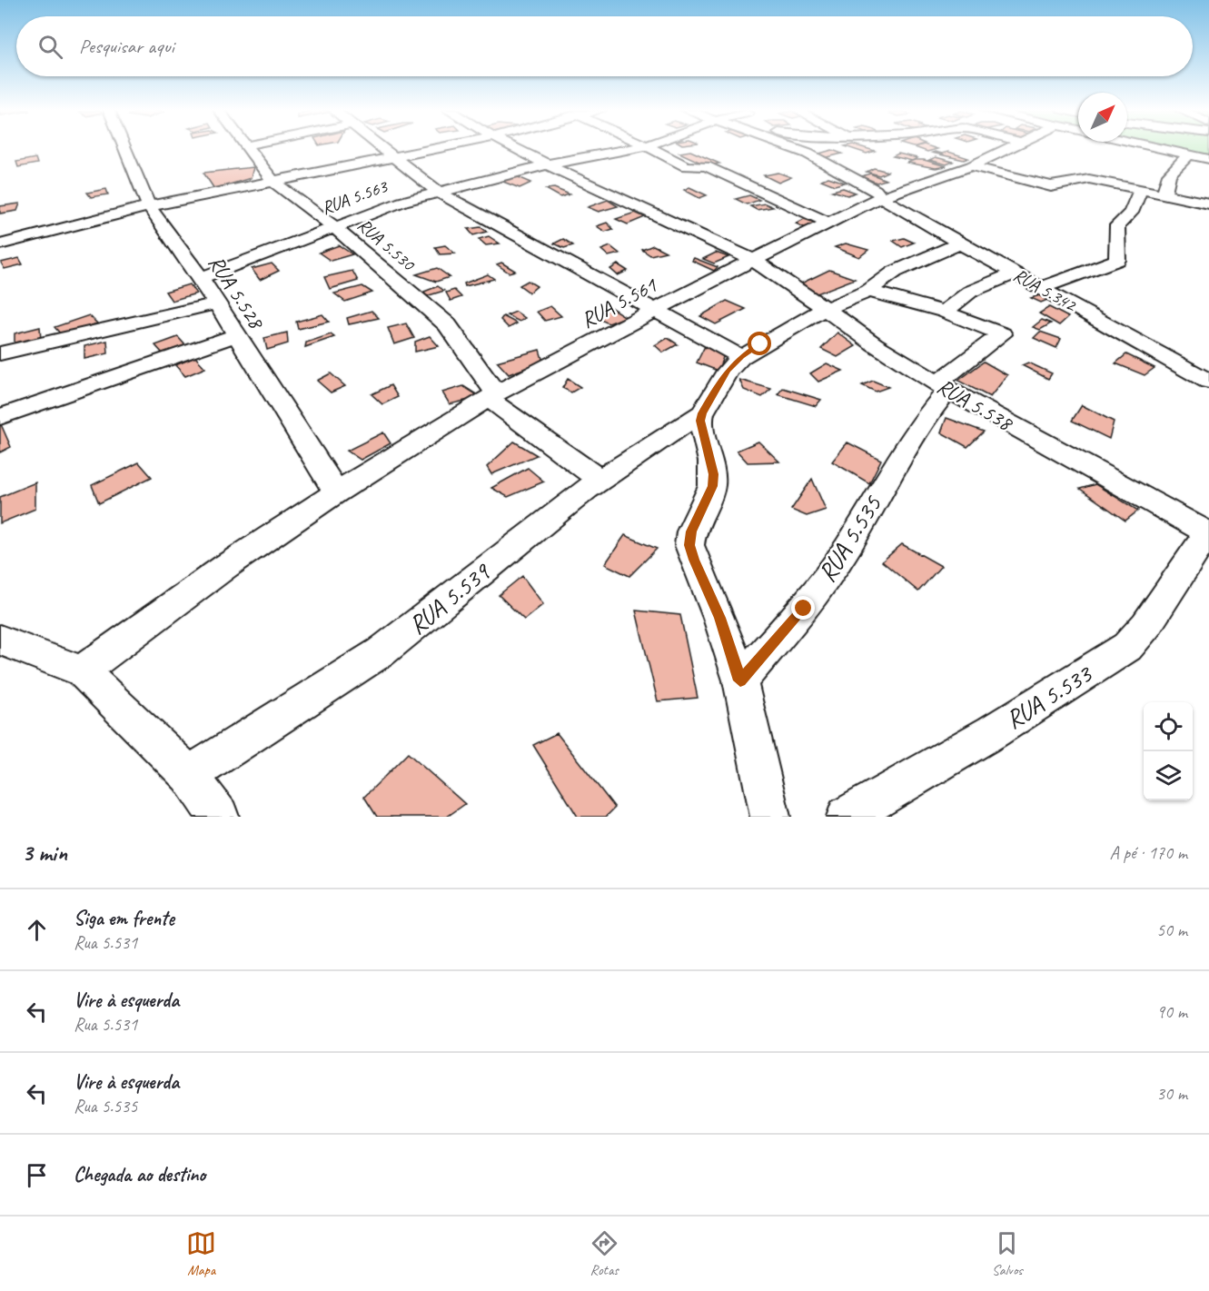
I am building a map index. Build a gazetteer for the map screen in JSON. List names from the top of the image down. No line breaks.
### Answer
{"streets":{"street":["RUA 5.563","RUA 5.530","RUA 5.342","RUA 5.528","RUA 5.561","RUA 5.538","RUA 5.535","RUA 5.539","RUA 5.533"]},"crossings":[["RUA 5.563","RUA 5.530"],["RUA 5.563","RUA 5.528"],["RUA 5.563","RUA 5.538"],["RUA 5.530","RUA 5.561"],["RUA 5.530","RUA 5.539"],["RUA 5.342","RUA 5.561"],["RUA 5.528","RUA 5.561"],["RUA 5.561","RUA 5.538"],["RUA 5.538","RUA 5.535"],["RUA 5.538","RUA 5.533"]],"north":"top right","page":{"search":"Pesquisar aqui","heading":["3 min","A pé · 170 m"],"list":[["Siga em frente","Rua 5.531","50 m"],["Vire à esquerda","Rua 5.531","90 m"],["Vire à esquerda","Rua 5.535","30 m"],"Chegada ao destino"],"nav":["Mapa","Rotas","Salvos"]}}
